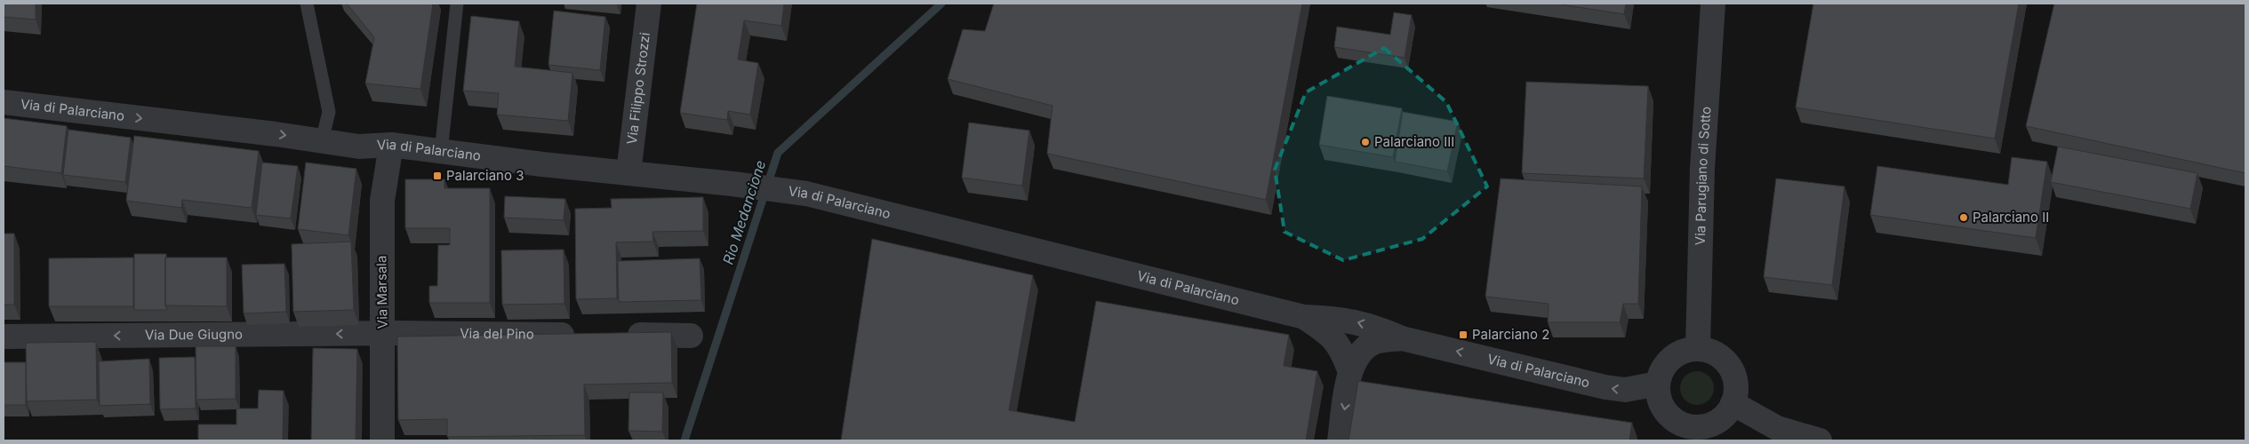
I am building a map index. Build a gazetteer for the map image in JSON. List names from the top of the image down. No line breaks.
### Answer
{"streets":{"street":["Via Filippo Strozzi","Via di Palarciano","Via Parugiano di Sotto","Via Marsala","Via del Pino","Via Due Giugno"]},"crossings":[["Via Filippo Strozzi","Via di Palarciano"],["Via di Palarciano","Via Parugiano di Sotto"],["Via di Palarciano","Via Marsala"],["Via Marsala","Via del Pino"],["Via Marsala","Via Due Giugno"],["Via del Pino","Via Due Giugno"]],"one_way":["Via Due Giugno"],"water":["Rio Medancione"],"places":{"other":["Palarciano III","Palarciano II"],"transit":["Palarciano 3","Palarciano 2"]}}
